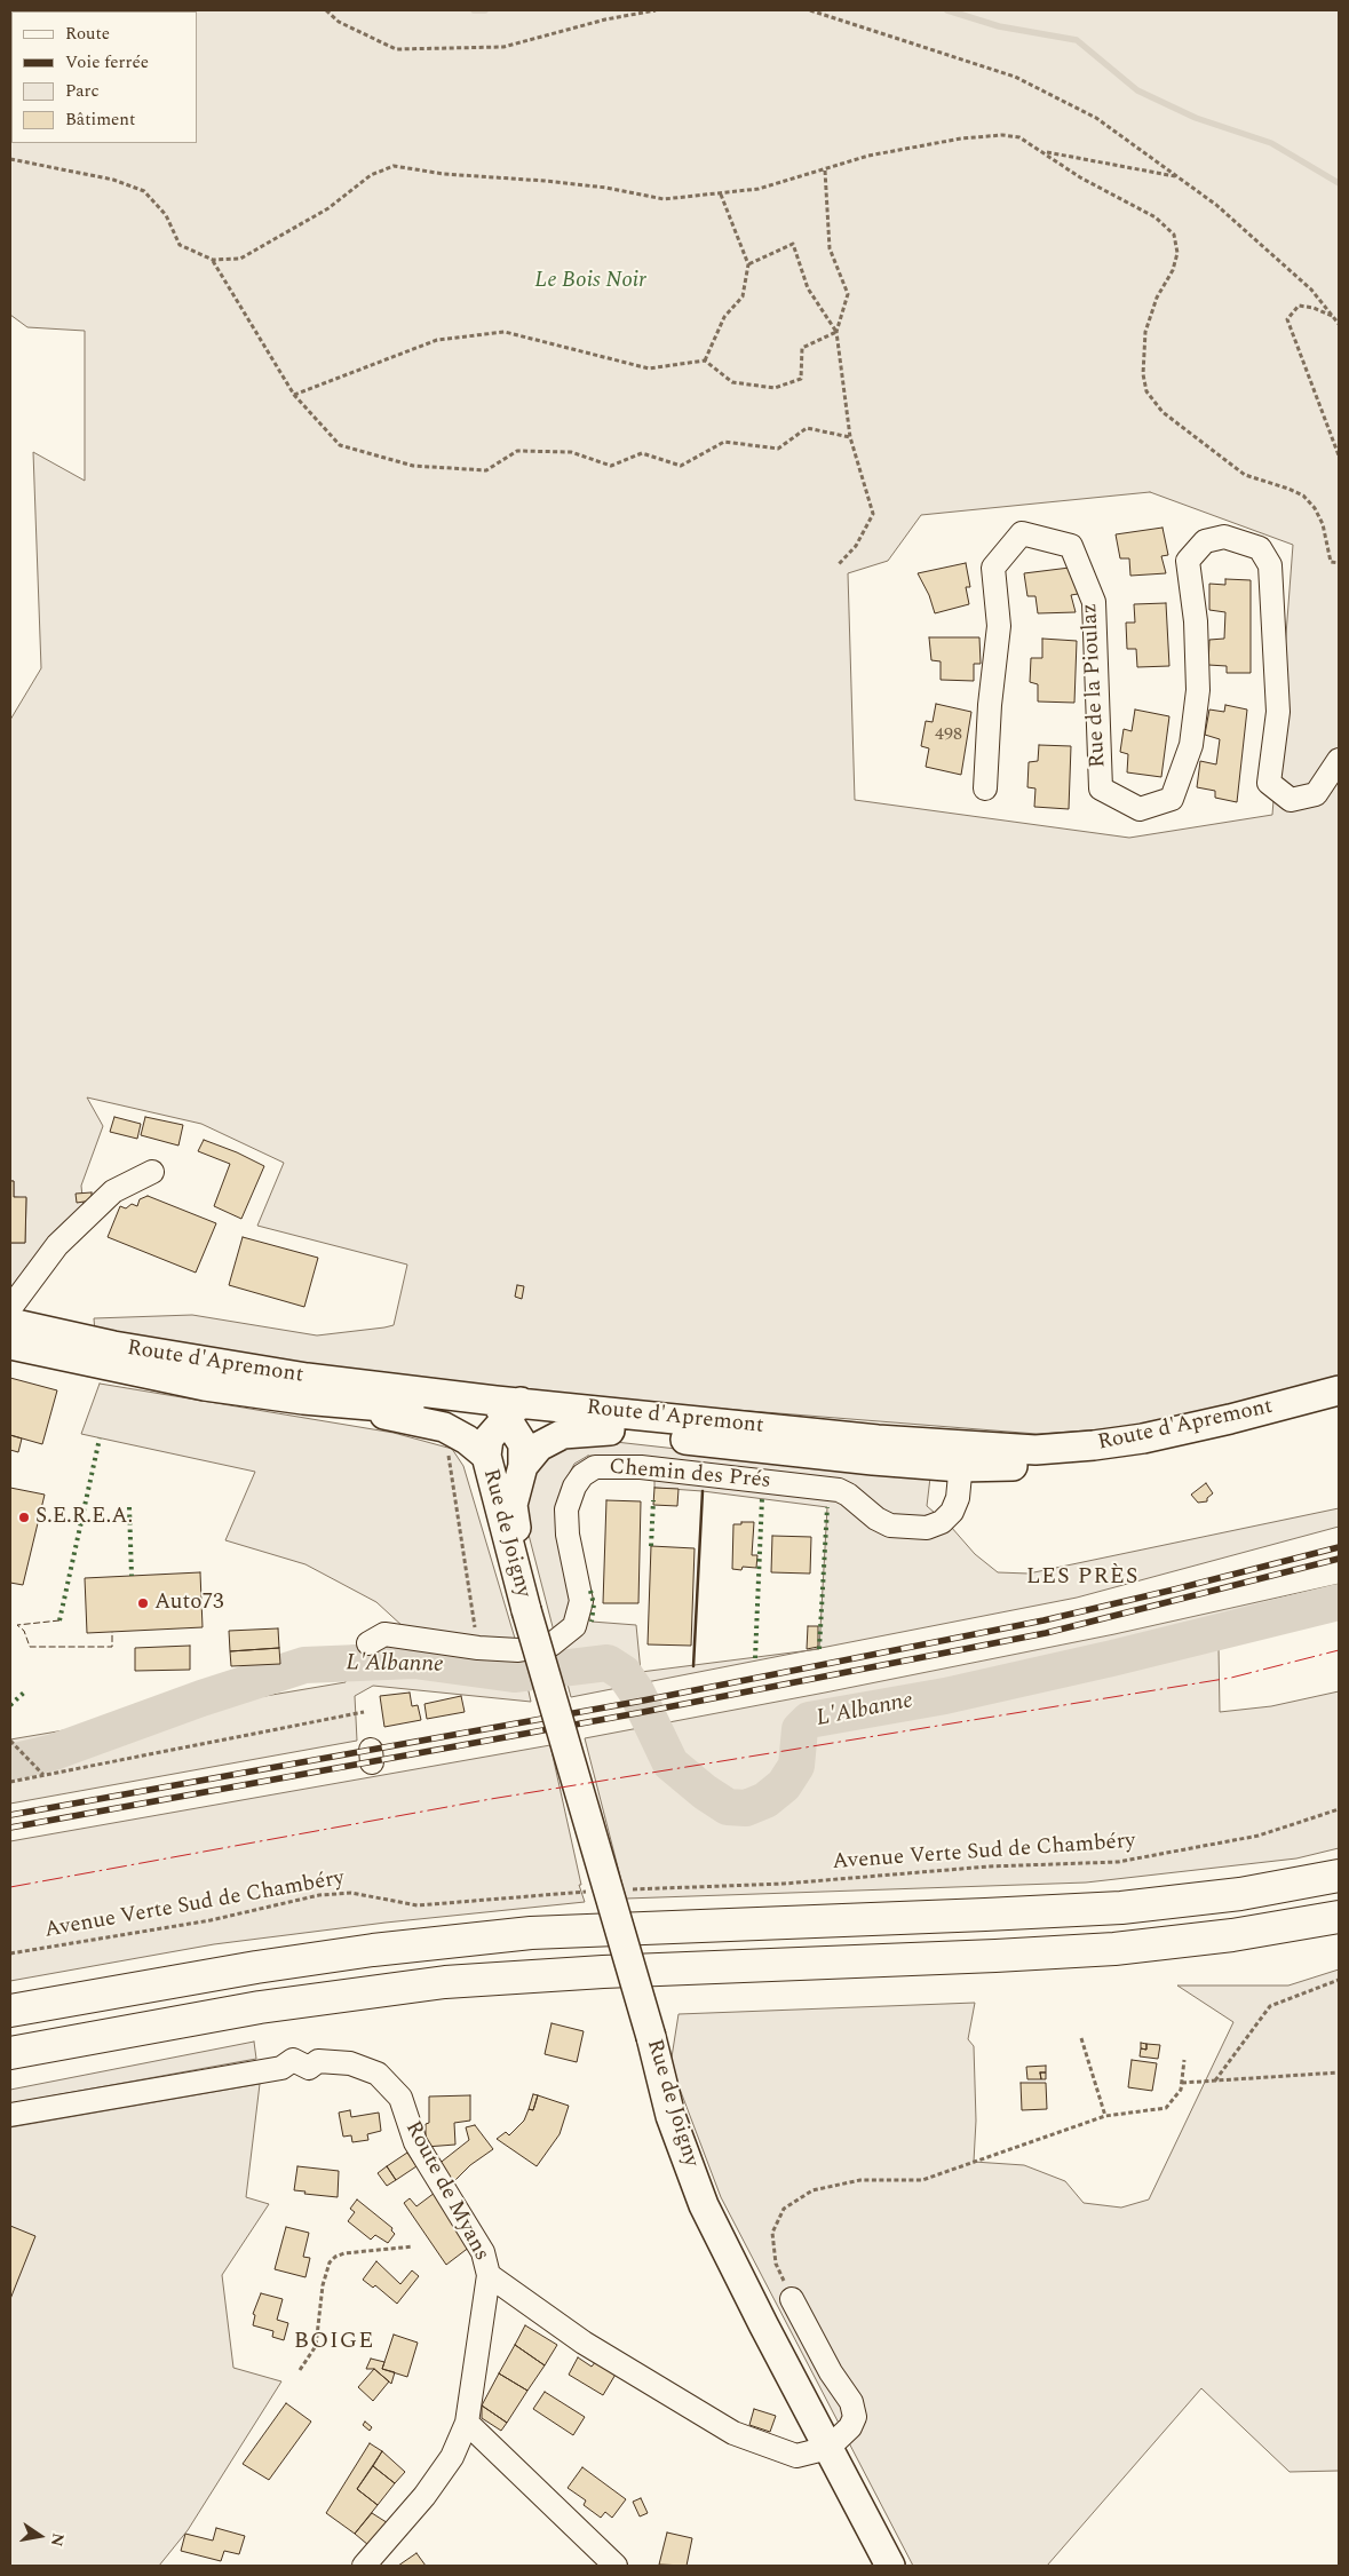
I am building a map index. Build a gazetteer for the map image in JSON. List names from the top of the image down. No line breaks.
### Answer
{"streets":{"main road":["Route d'Apremont","Rue de Joigny"],"street":["Rue de la Pioulaz","Chemin des Prés","Route de Myans"],"path":["Avenue Verte Sud de Chambéry"]},"crossings":[["Route d'Apremont","Chemin des Prés"],["Route d'Apremont","Rue de Joigny"],["Rue de Joigny","Route de Myans"]],"districts":["LES PRÈS","BOIGE"],"water":["L'Albanne"],"parks":["Le Bois Noir"],"places":["S.E.R.E.A.","Auto73"],"house_numbers":["498"],"legend":["Route","Voie ferrée","Parc","Bâtiment"],"north":"right"}
